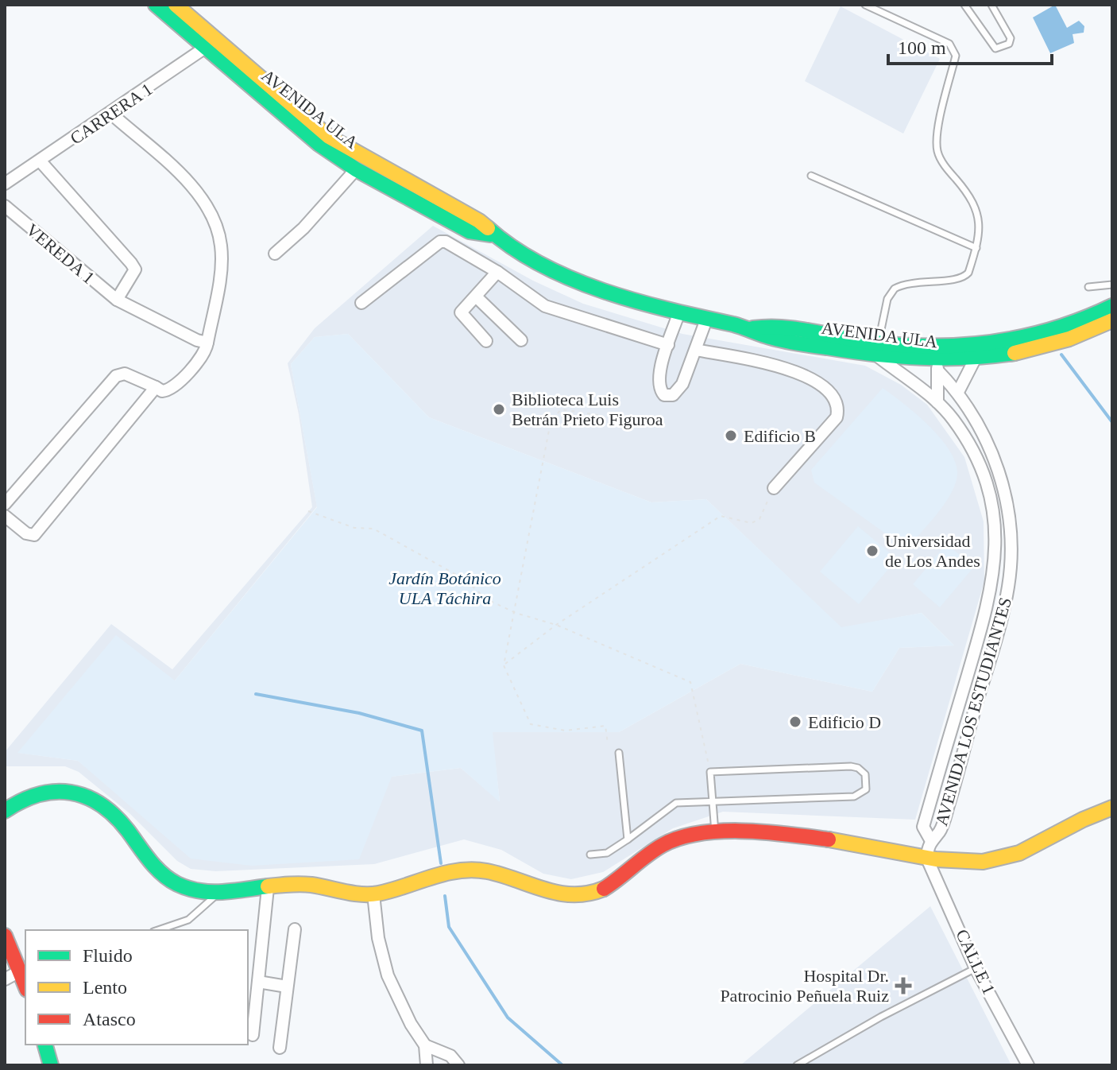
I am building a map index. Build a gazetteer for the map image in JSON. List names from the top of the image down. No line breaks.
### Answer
{"streets":{"street":["AVENIDA ULA","CARRERA 1","VEREDA 1","AVENIDA LOS ESTUDIANTES","CALLE 1"]},"crossings":[["AVENIDA ULA","CARRERA 1"],["AVENIDA ULA","AVENIDA LOS ESTUDIANTES"],["AVENIDA LOS ESTUDIANTES","CALLE 1"]],"parks":["Jardín Botánico ULA Táchira"],"places":{"other":["Biblioteca Luis Betrán Prieto Figuroa","Edificio B","Universidad de Los Andes","Edificio D"],"health":["Hospital Dr. Patrocinio Peñuela Ruiz"]},"legend":["Fluido","Lento","Atasco"],"scale_bar":"100 m"}
